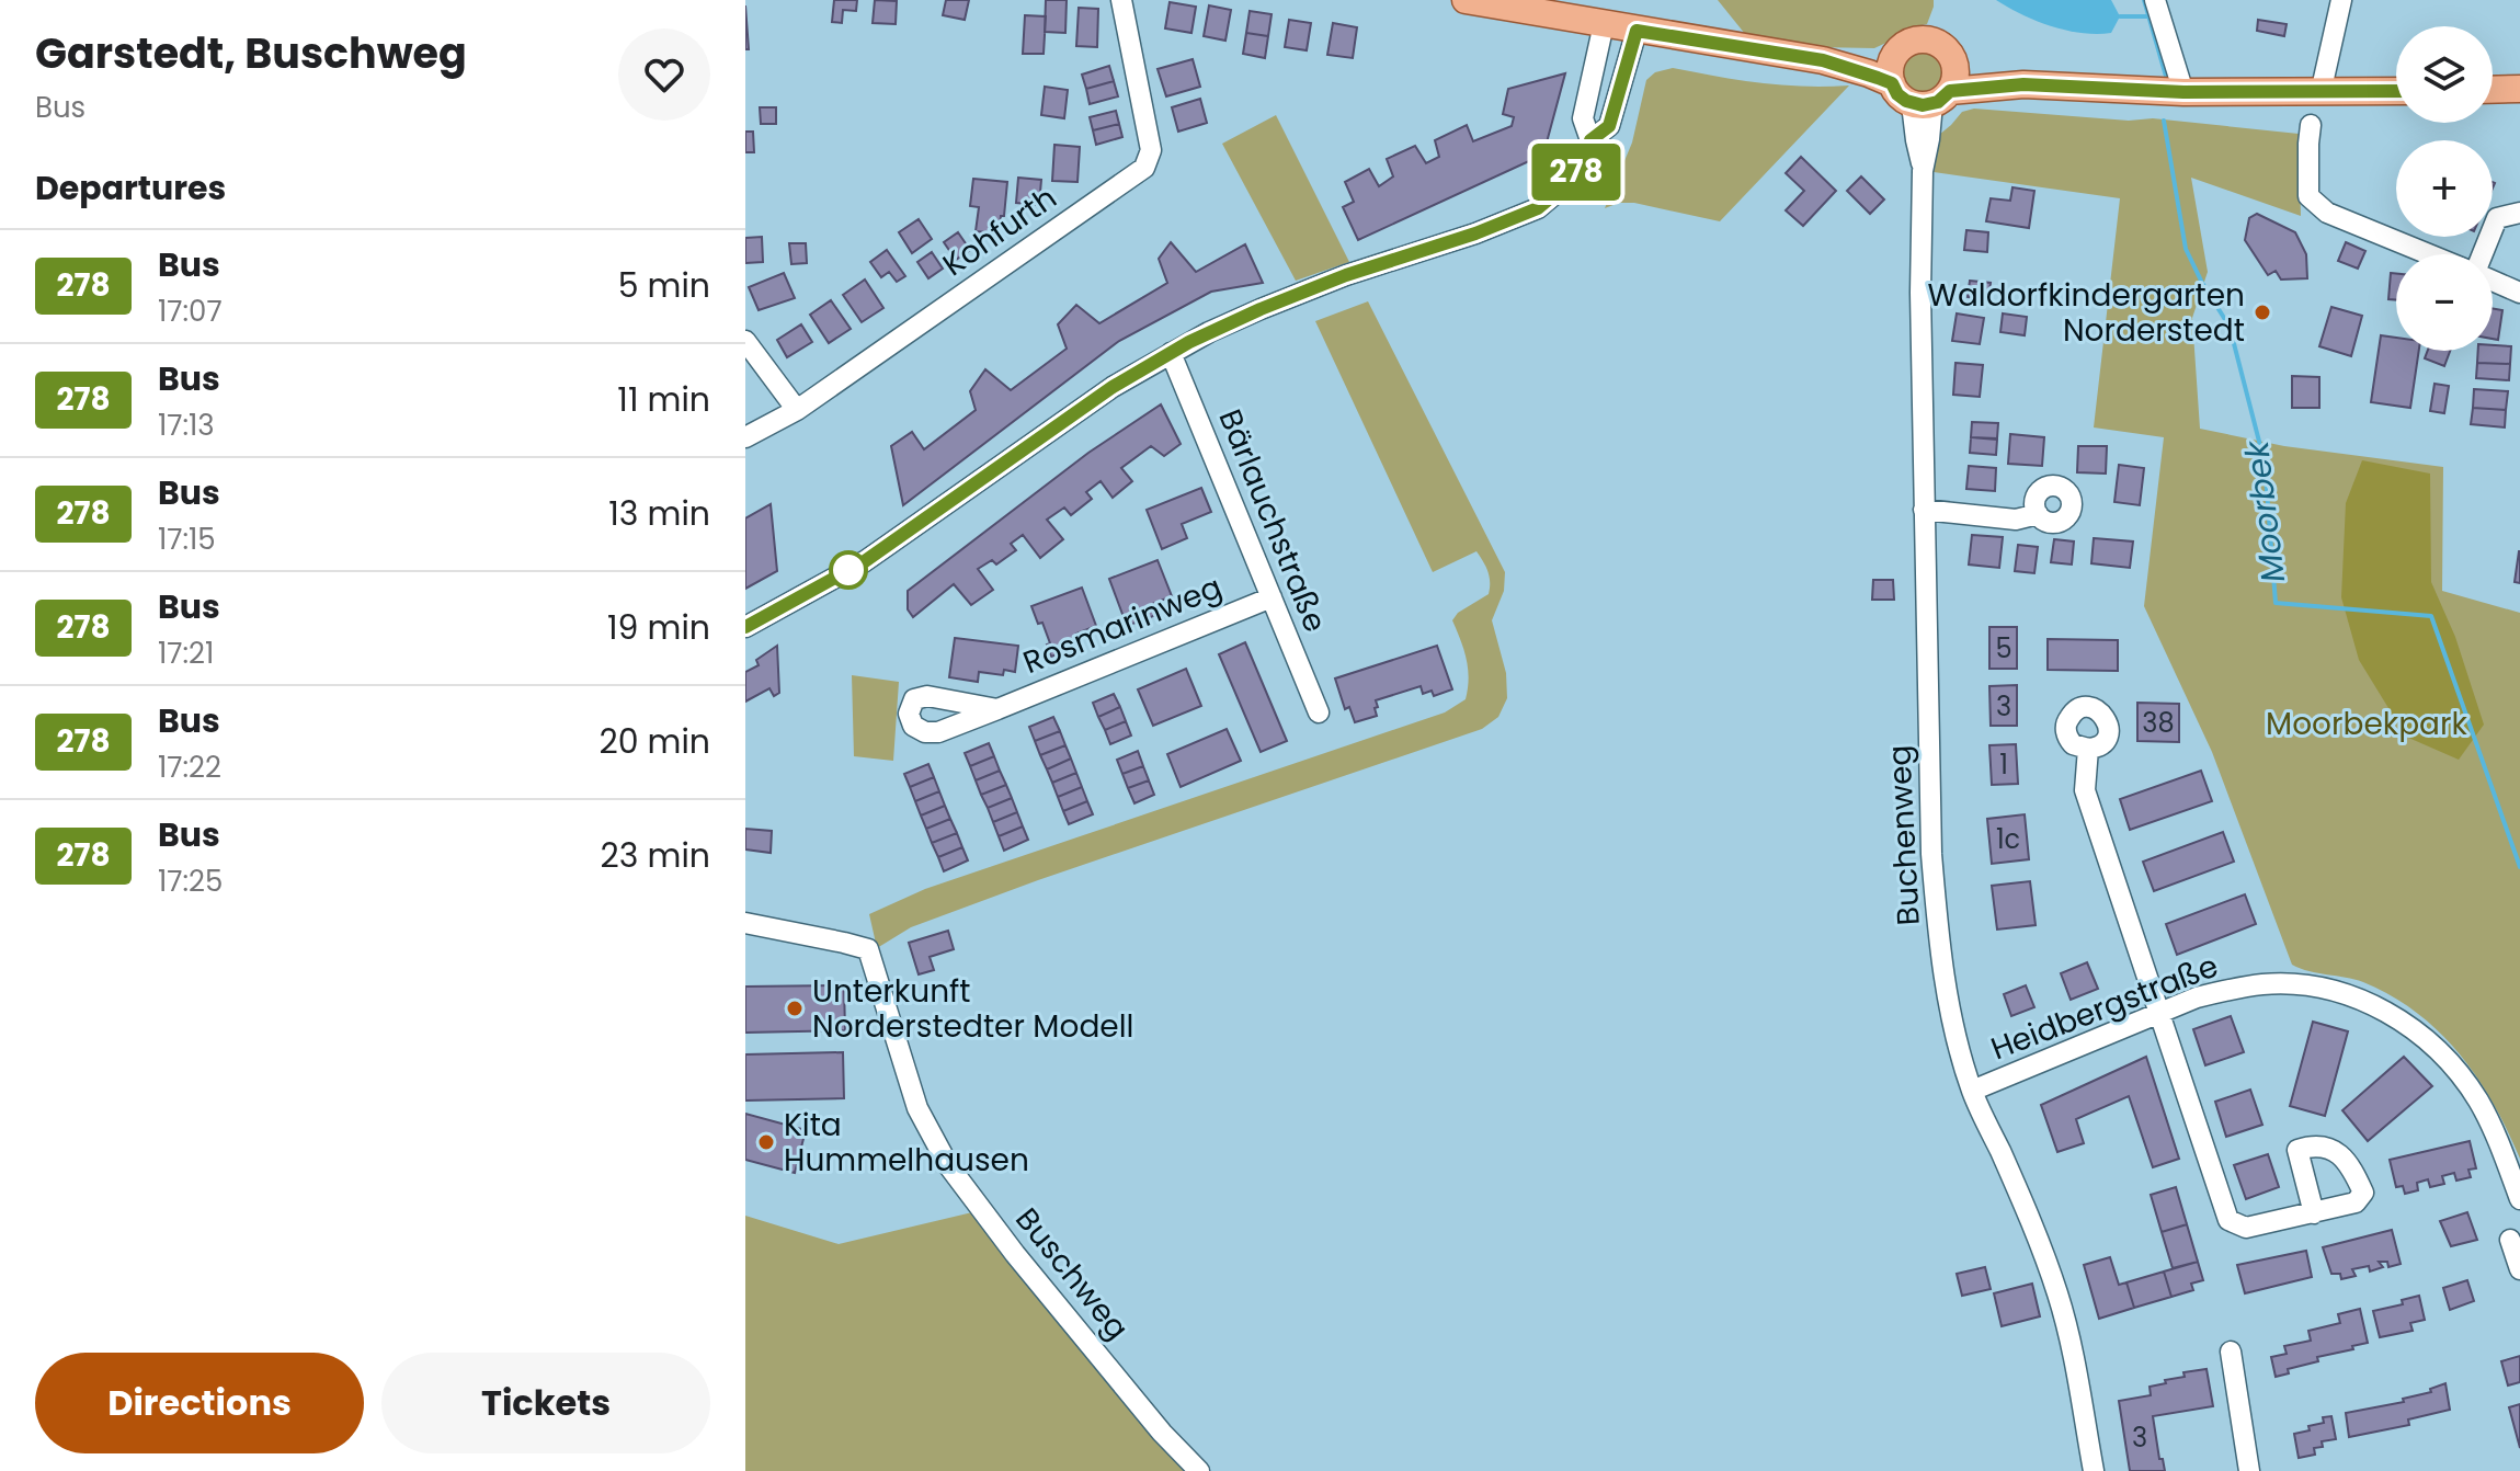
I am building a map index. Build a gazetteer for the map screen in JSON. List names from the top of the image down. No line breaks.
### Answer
{"streets":{"street":["Kohfurth","Bärlauchstraße","Rosmarinweg","Buchenweg","Heidbergstraße","Buschweg"]},"crossings":[["Bärlauchstraße","Rosmarinweg"],["Buchenweg","Heidbergstraße"]],"water":["Moorbek"],"parks":["Moorbekpark"],"places":["Waldorfkindergarten Norderstedt","Unterkunft Norderstedter Modell","Kita Hummelhausen"],"lines":["bus line 278"],"house_numbers":["5","3","38","1","1c","3"],"page":{"heading":[["Garstedt, Buschweg","Bus"],"Departures"],"on_map":"278","map_buttons":["+","−"],"list":[{"mark":"278","name":"Bus","note":"17:07","value":"5 min"},{"mark":"278","name":"Bus","note":"17:13","value":"11 min"},{"mark":"278","name":"Bus","note":"17:15","value":"13 min"},{"mark":"278","name":"Bus","note":"17:21","value":"19 min"},{"mark":"278","name":"Bus","note":"17:22","value":"20 min"},{"mark":"278","name":"Bus","note":"17:25","value":"23 min"}],"buttons":["Directions","Tickets"]}}
